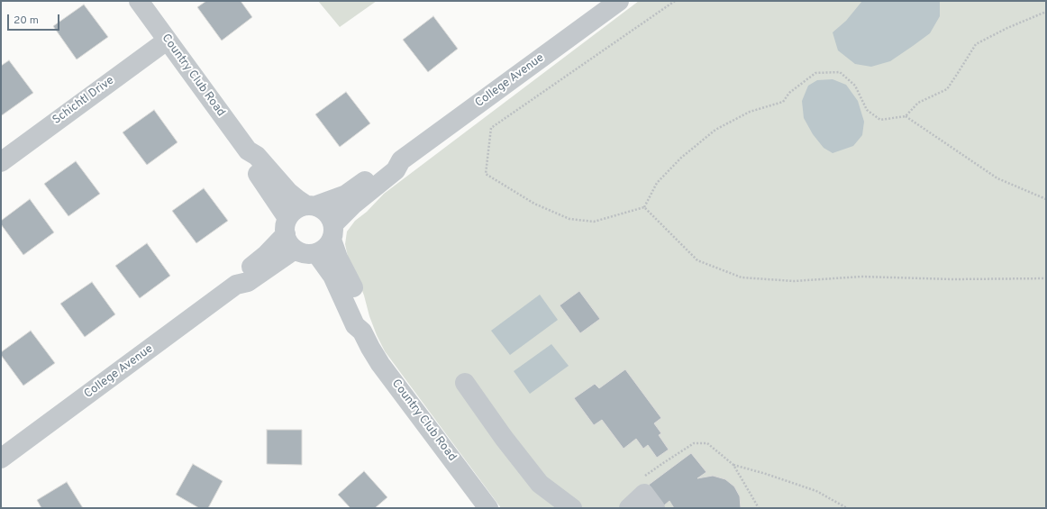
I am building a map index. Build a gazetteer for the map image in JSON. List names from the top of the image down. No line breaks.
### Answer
{"streets":{"street":["Country Club Road","College Avenue","Schichtl Drive"]},"crossings":[["Country Club Road","College Avenue"],["Country Club Road","Schichtl Drive"]],"scale_bar":"20 m"}
